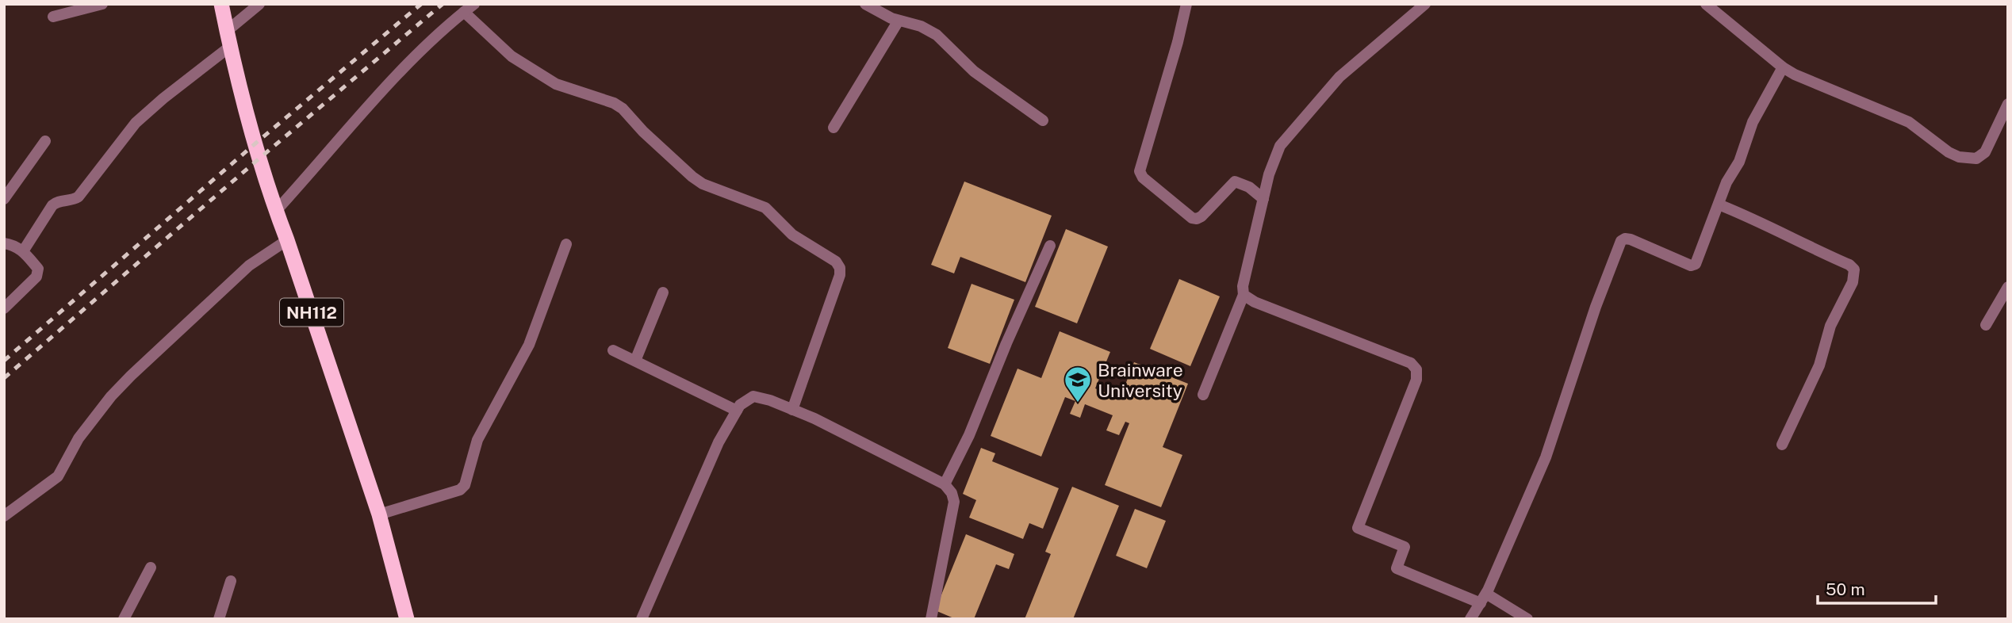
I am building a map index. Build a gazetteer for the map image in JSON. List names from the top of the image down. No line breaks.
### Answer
{"streets":{"highway":["NH112"]},"places":{"school or university":["Brainware University"]},"scale_bar":"50 m"}
